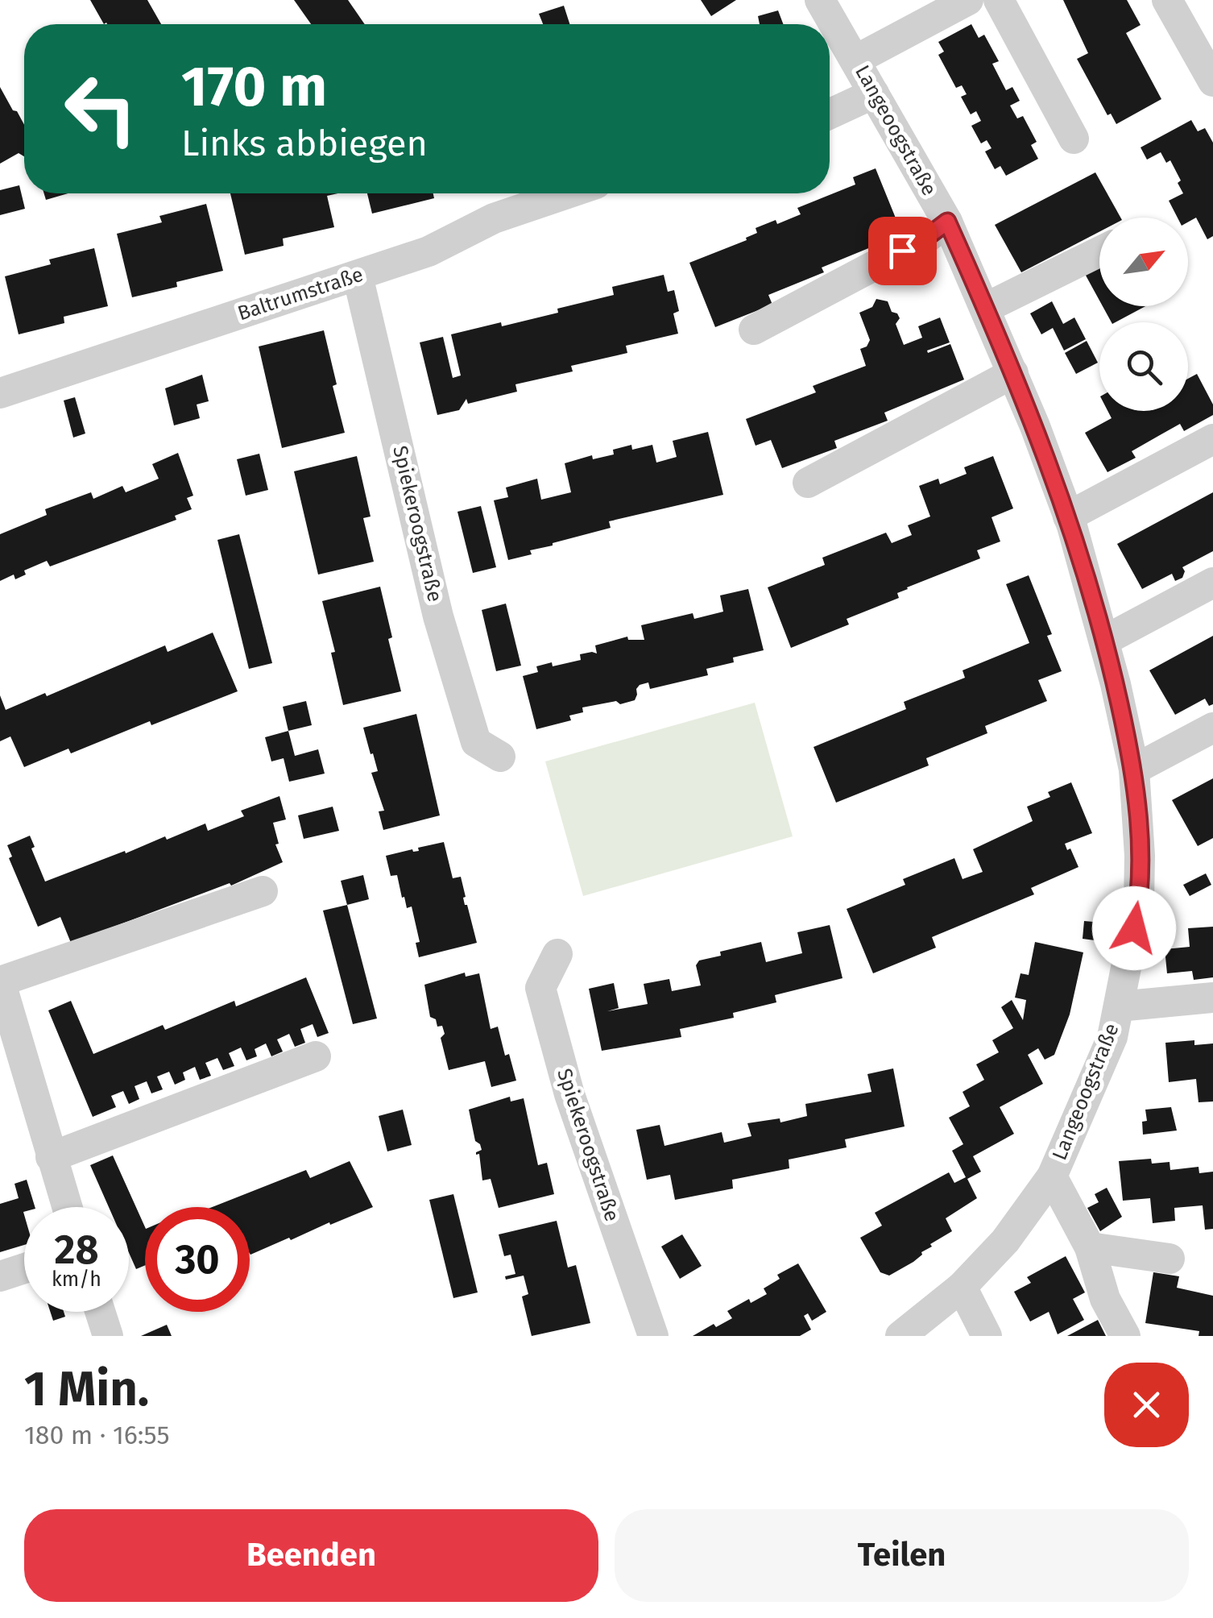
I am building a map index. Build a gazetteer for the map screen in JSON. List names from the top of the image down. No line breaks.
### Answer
{"streets":{"street":["Langeoogstraße","Baltrumstraße","Spiekeroogstraße"]},"crossings":[["Baltrumstraße","Spiekeroogstraße"]],"north":"top right","page":{"turn":["170 m","Links abbiegen"],"speed":"28 km/h","limit":"30","heading":["1 Min.","180 m · 16:55"],"buttons":["Beenden","Teilen"]}}
